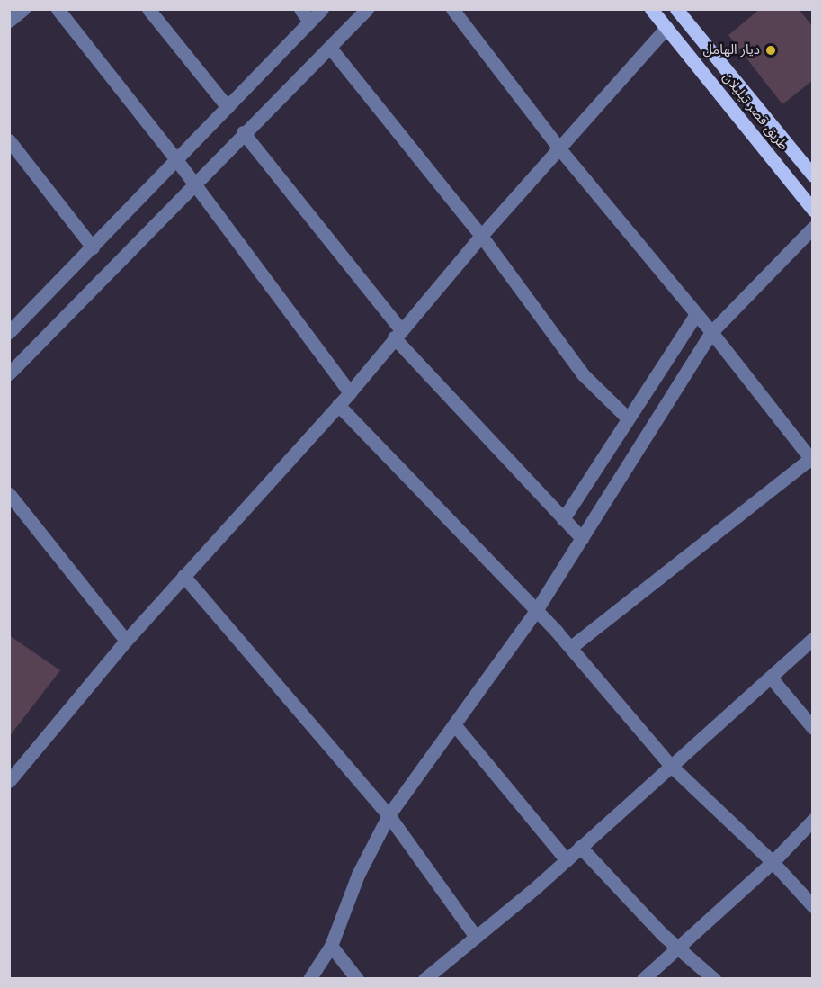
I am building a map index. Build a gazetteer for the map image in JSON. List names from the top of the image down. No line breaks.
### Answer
{"streets":{"main road":["طريق قصر تيليلان"]},"places":["ديار الهامل"]}
